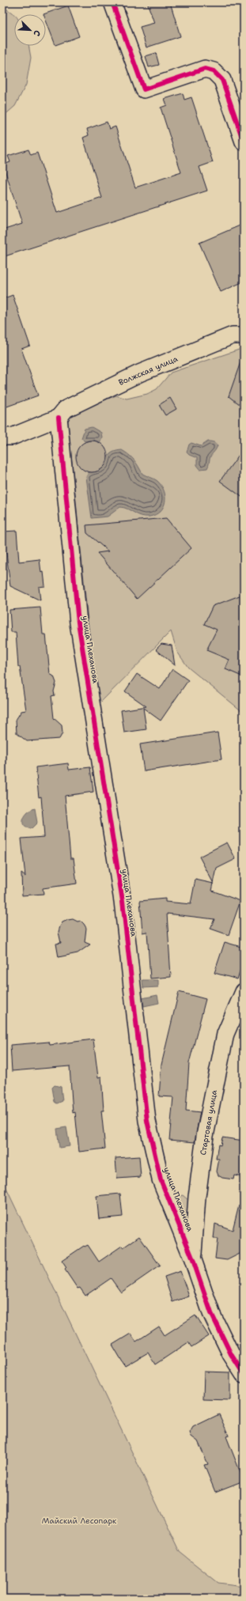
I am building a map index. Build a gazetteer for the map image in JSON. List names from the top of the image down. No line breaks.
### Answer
{"streets":{"street":["Волжская улица","улица Плеханова","Стартовая улица"]},"crossings":[["Волжская улица","улица Плеханова"],["улица Плеханова","Стартовая улица"]],"parks":["Майский Лесопарк"],"north":"bottom right"}
